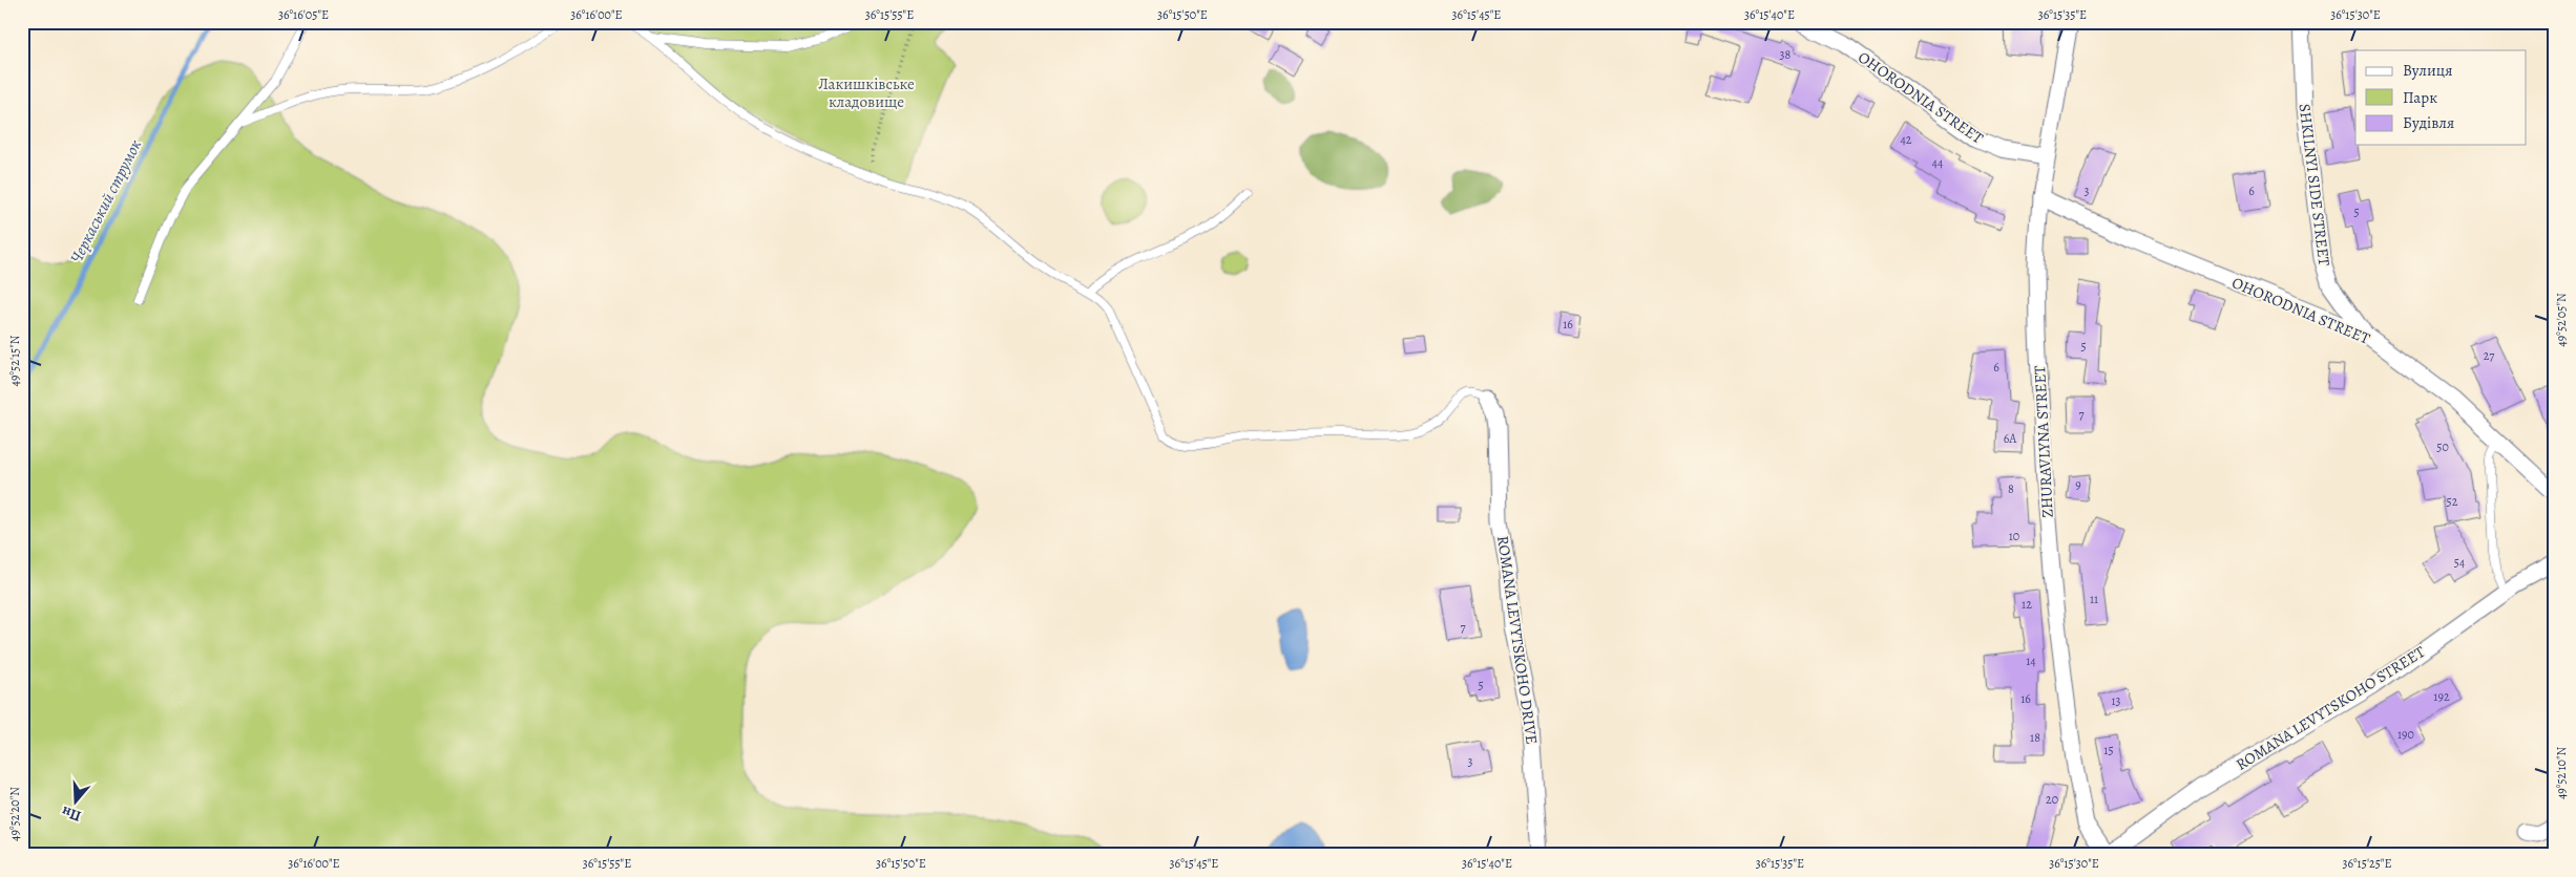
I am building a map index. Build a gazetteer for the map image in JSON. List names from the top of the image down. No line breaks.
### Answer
{"streets":{"street":["OHORODNIA STREET","SHKILNYI SIDE STREET","ZHURAVLYNA STREET","ROMANA LEVYTSKOHO DRIVE","ROMANA LEVYTSKOHO STREET"]},"crossings":[["OHORODNIA STREET","SHKILNYI SIDE STREET"],["OHORODNIA STREET","ZHURAVLYNA STREET"],["ZHURAVLYNA STREET","ROMANA LEVYTSKOHO STREET"]],"water":["Черкаський струмок"],"parks":["Лакишківське кладовище"],"house_numbers":["38","42","44","3","6","5","16","5","27","6","7","6А","50","9","8","52","10","54","11","12","7","14","5","192","16","13","190","18","15","3","20"],"legend":["Вулиця","Парк","Будівля"],"north":"bottom","coordinates":["36°16'05\"E","36°16'00\"E","36°15'55\"E","36°15'50\"E","36°15'45\"E","36°15'40\"E","36°15'35\"E","36°15'30\"E","49°52'05\"N","49°52'15\"N","49°52'10\"N","49°52'20\"N","36°15'25\"E"]}
